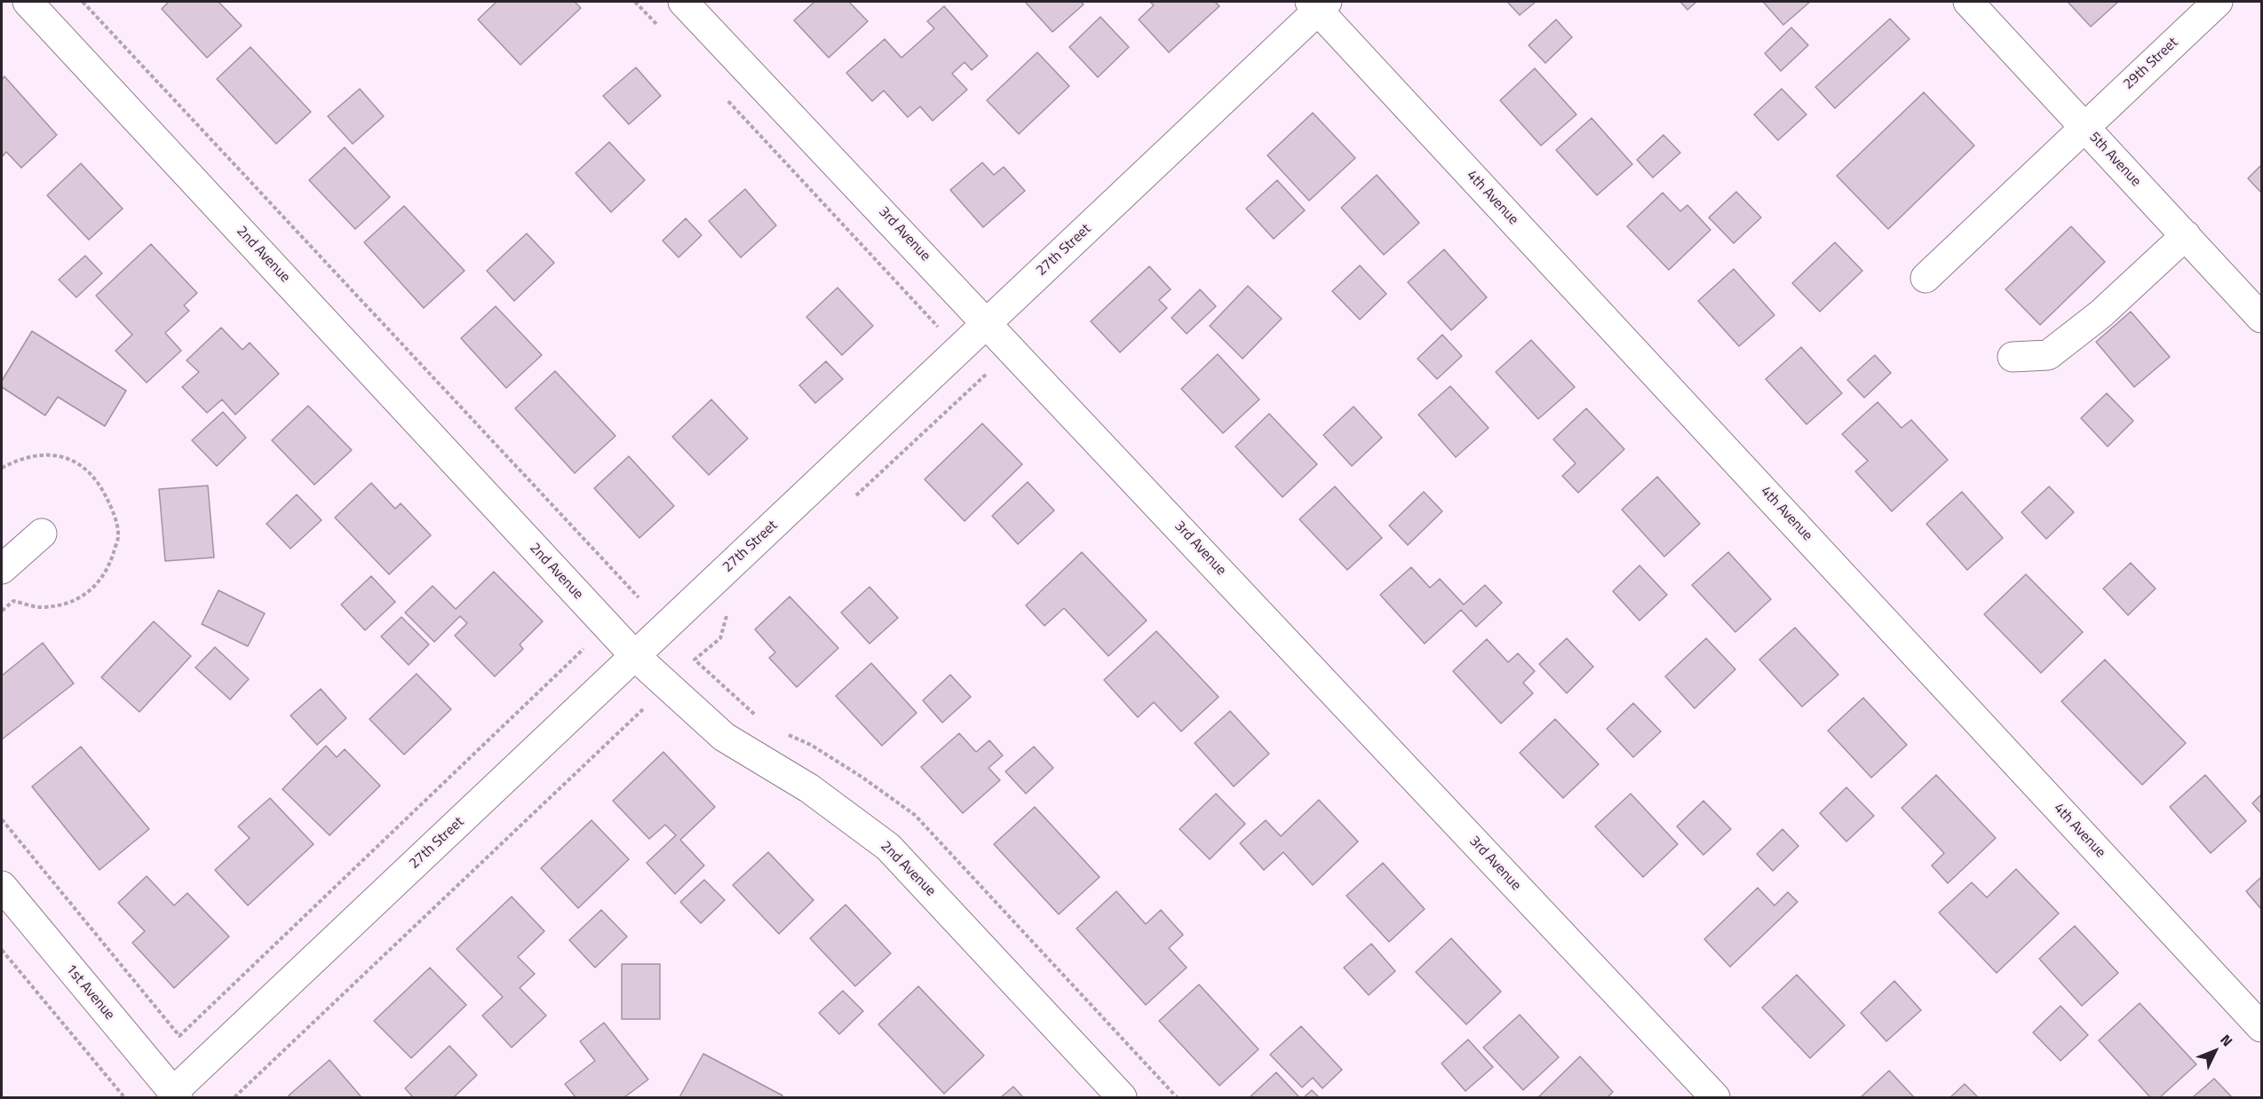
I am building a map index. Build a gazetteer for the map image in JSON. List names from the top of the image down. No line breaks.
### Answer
{"streets":{"street":["29th Street","5th Avenue","4th Avenue","3rd Avenue","27th Street","2nd Avenue","1st Avenue"]},"crossings":[["29th Street","5th Avenue"],["4th Avenue","27th Street"],["3rd Avenue","27th Street"],["27th Street","2nd Avenue"],["27th Street","1st Avenue"]],"north":"top right"}
